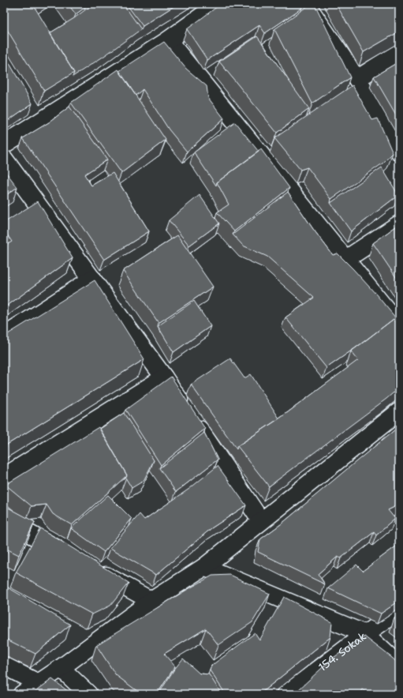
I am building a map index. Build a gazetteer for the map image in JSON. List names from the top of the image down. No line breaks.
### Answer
{"streets":{"street":["154. Sokak"]}}
